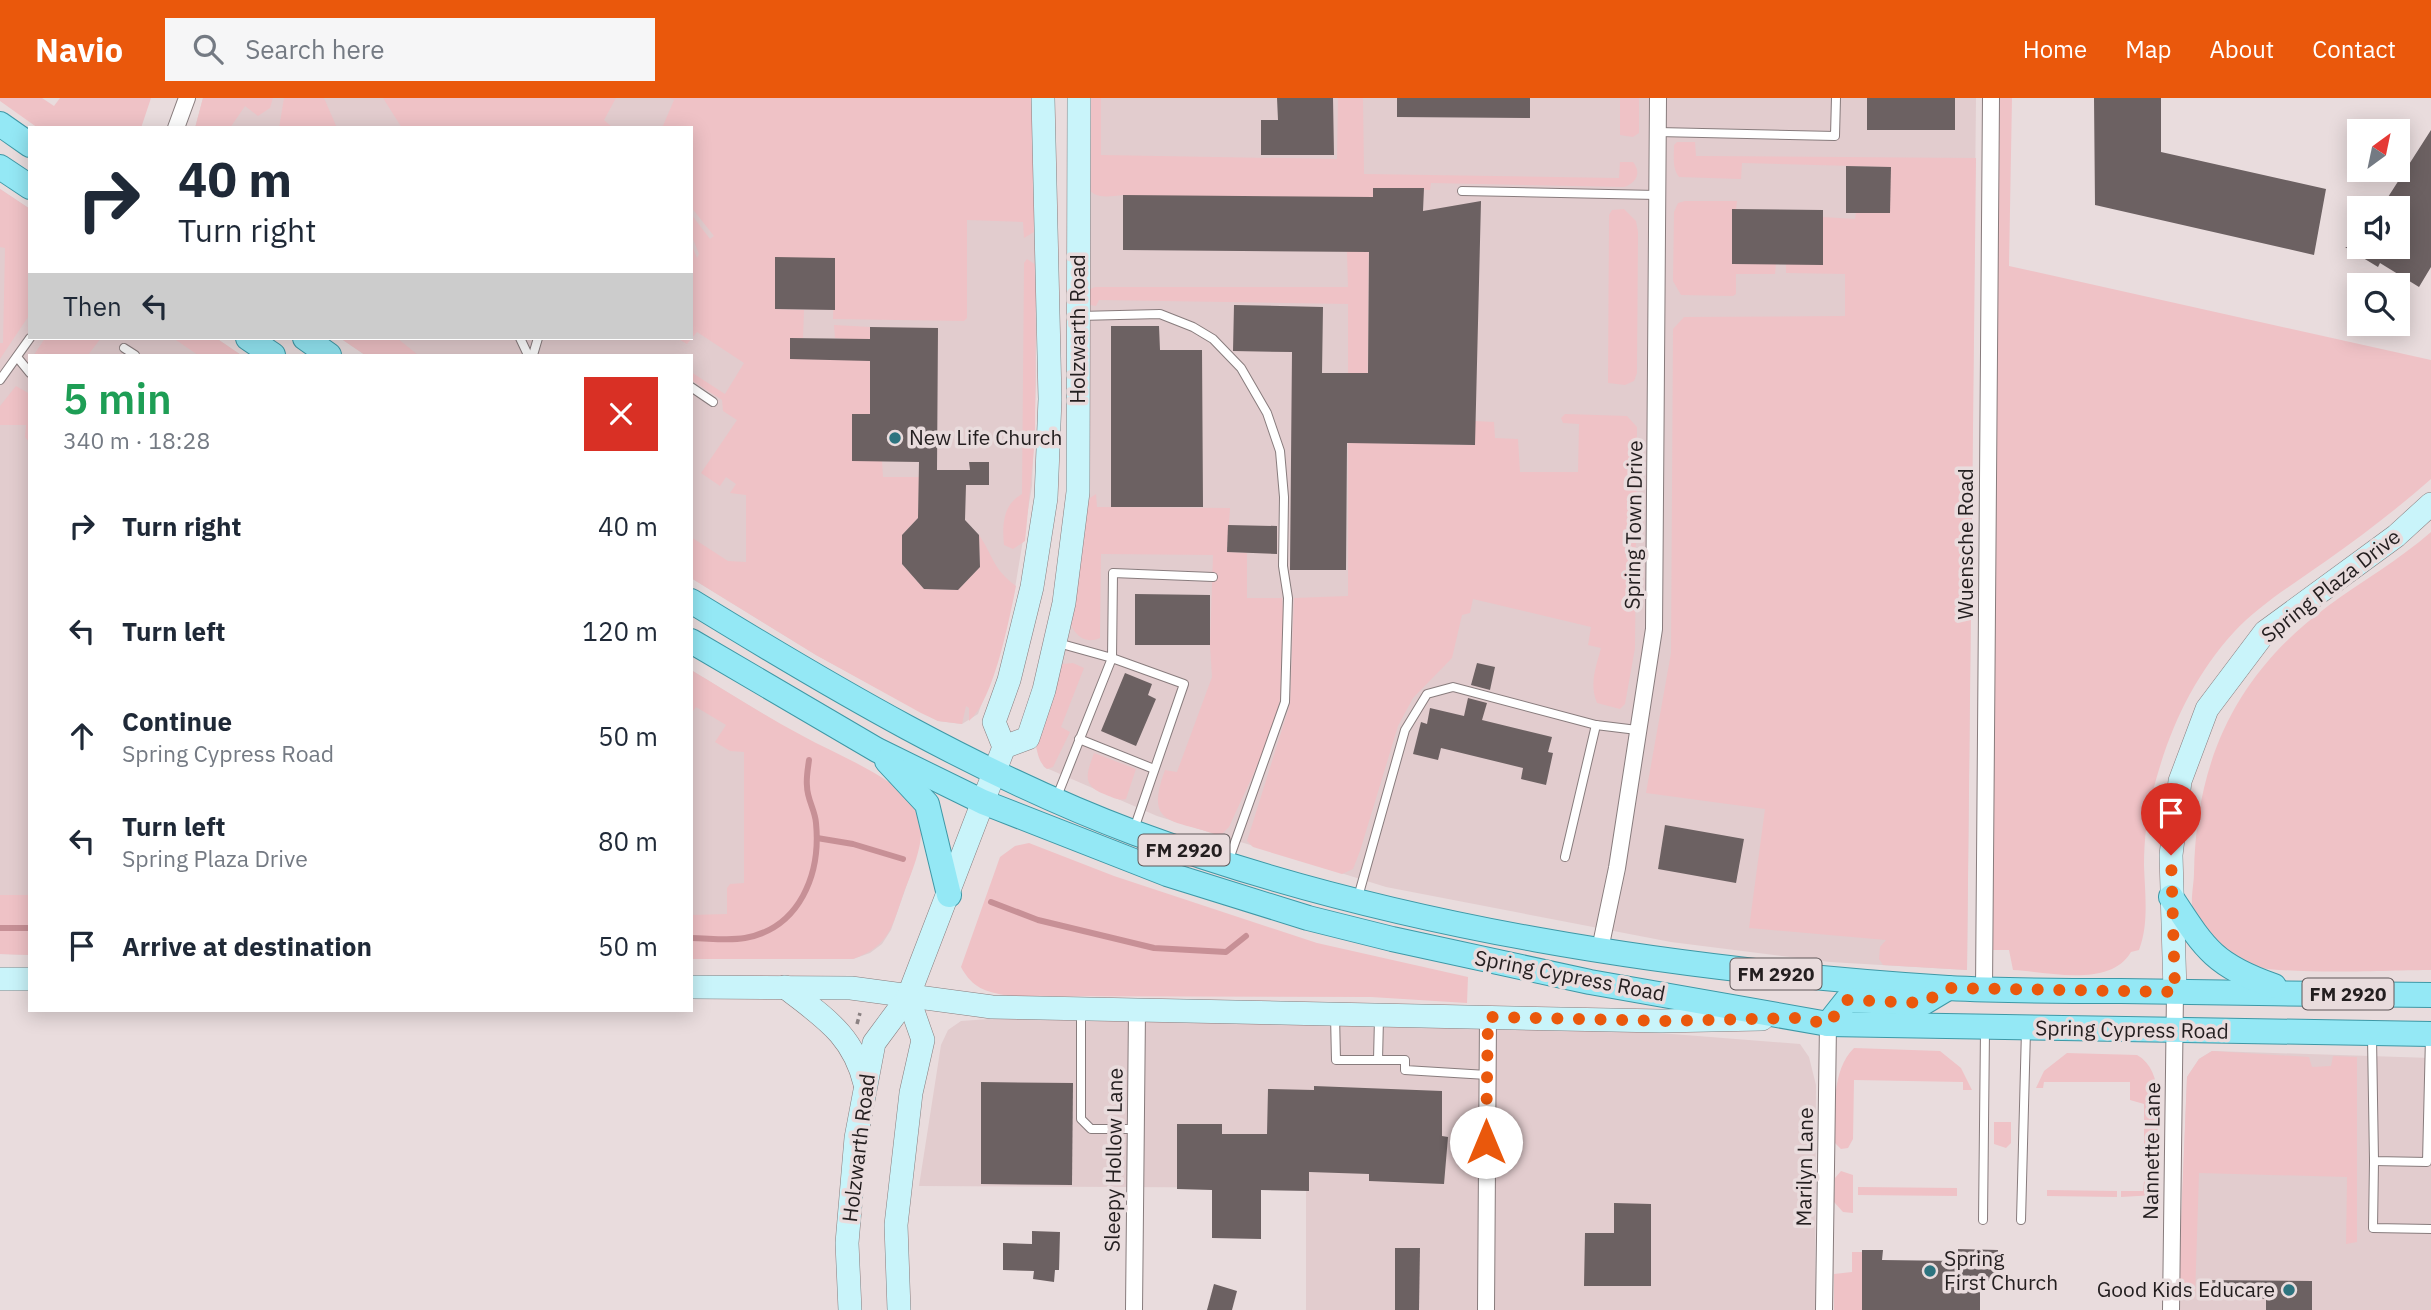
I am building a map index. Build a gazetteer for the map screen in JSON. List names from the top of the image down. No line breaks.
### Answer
{"streets":{"main road":["Holzwarth Road","Spring Plaza Drive","FM 2920","Spring Cypress Road"],"street":["Spring Town Drive","Wuensche Road","Nannette Lane","Sleepy Hollow Lane","Marilyn Lane"]},"crossings":[["Holzwarth Road","FM 2920"],["Holzwarth Road","Spring Cypress Road"],["Spring Town Drive","Spring Cypress Road"],["Wuensche Road","Spring Cypress Road"],["Spring Plaza Drive","Spring Cypress Road"],["Spring Plaza Drive","Nannette Lane"],["FM 2920","Spring Cypress Road"],["Spring Cypress Road","Nannette Lane"],["Spring Cypress Road","Marilyn Lane"]],"places":["New Life Church","Spring First Church","Good Kids Educare"],"north":"top right","page":{"header":"Navio","search":"Search here","nav":["Home","Map","About","Contact"],"turn":["40 m","Turn right"],"then":"Then","heading":["5 min","340 m · 18:28"],"list":[{"name":"Turn right","value":"40 m"},{"name":"Turn left","value":"120 m"},{"name":"Continue","note":"Spring Cypress Road","value":"50 m"},{"name":"Turn left","note":"Spring Plaza Drive","value":"80 m"},{"name":"Arrive at destination","value":"50 m"}]}}
